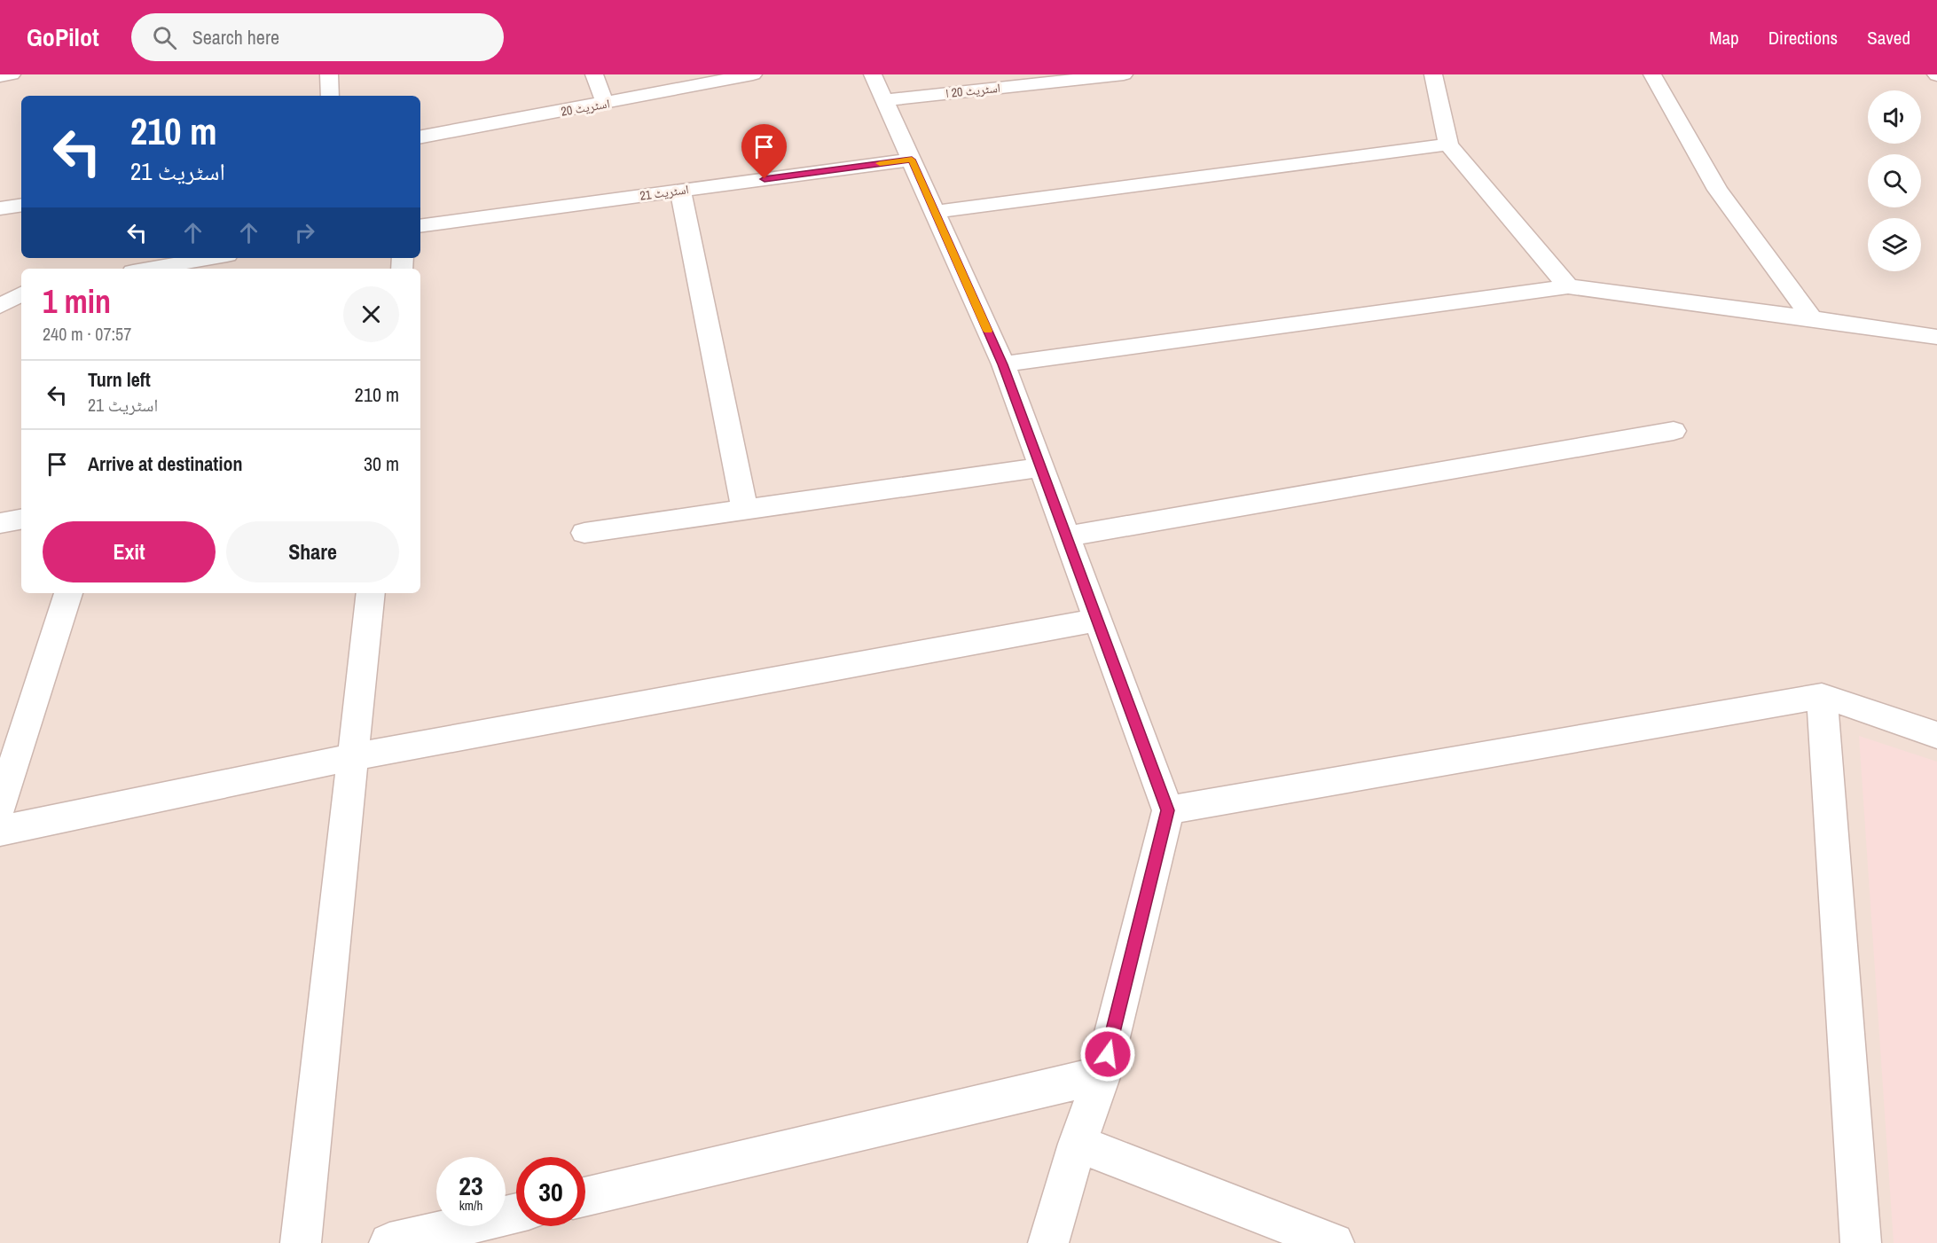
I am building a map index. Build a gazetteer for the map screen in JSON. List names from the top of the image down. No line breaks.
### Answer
{"streets":{"street":["اسٹریٹ 20 ا","اسٹریٹ 20","اسٹریٹ 21"]},"page":{"header":"GoPilot","search":"Search here","nav":["Map","Directions","Saved"],"turn":["210 m","اسٹریٹ 21"],"heading":["1 min","240 m · 07:57"],"list":[{"name":"Turn left","note":"اسٹریٹ 21","value":"210 m"},{"name":"Arrive at destination","value":"30 m"}],"buttons":["Exit","Share"],"speed":"23 km/h","limit":"30"}}
